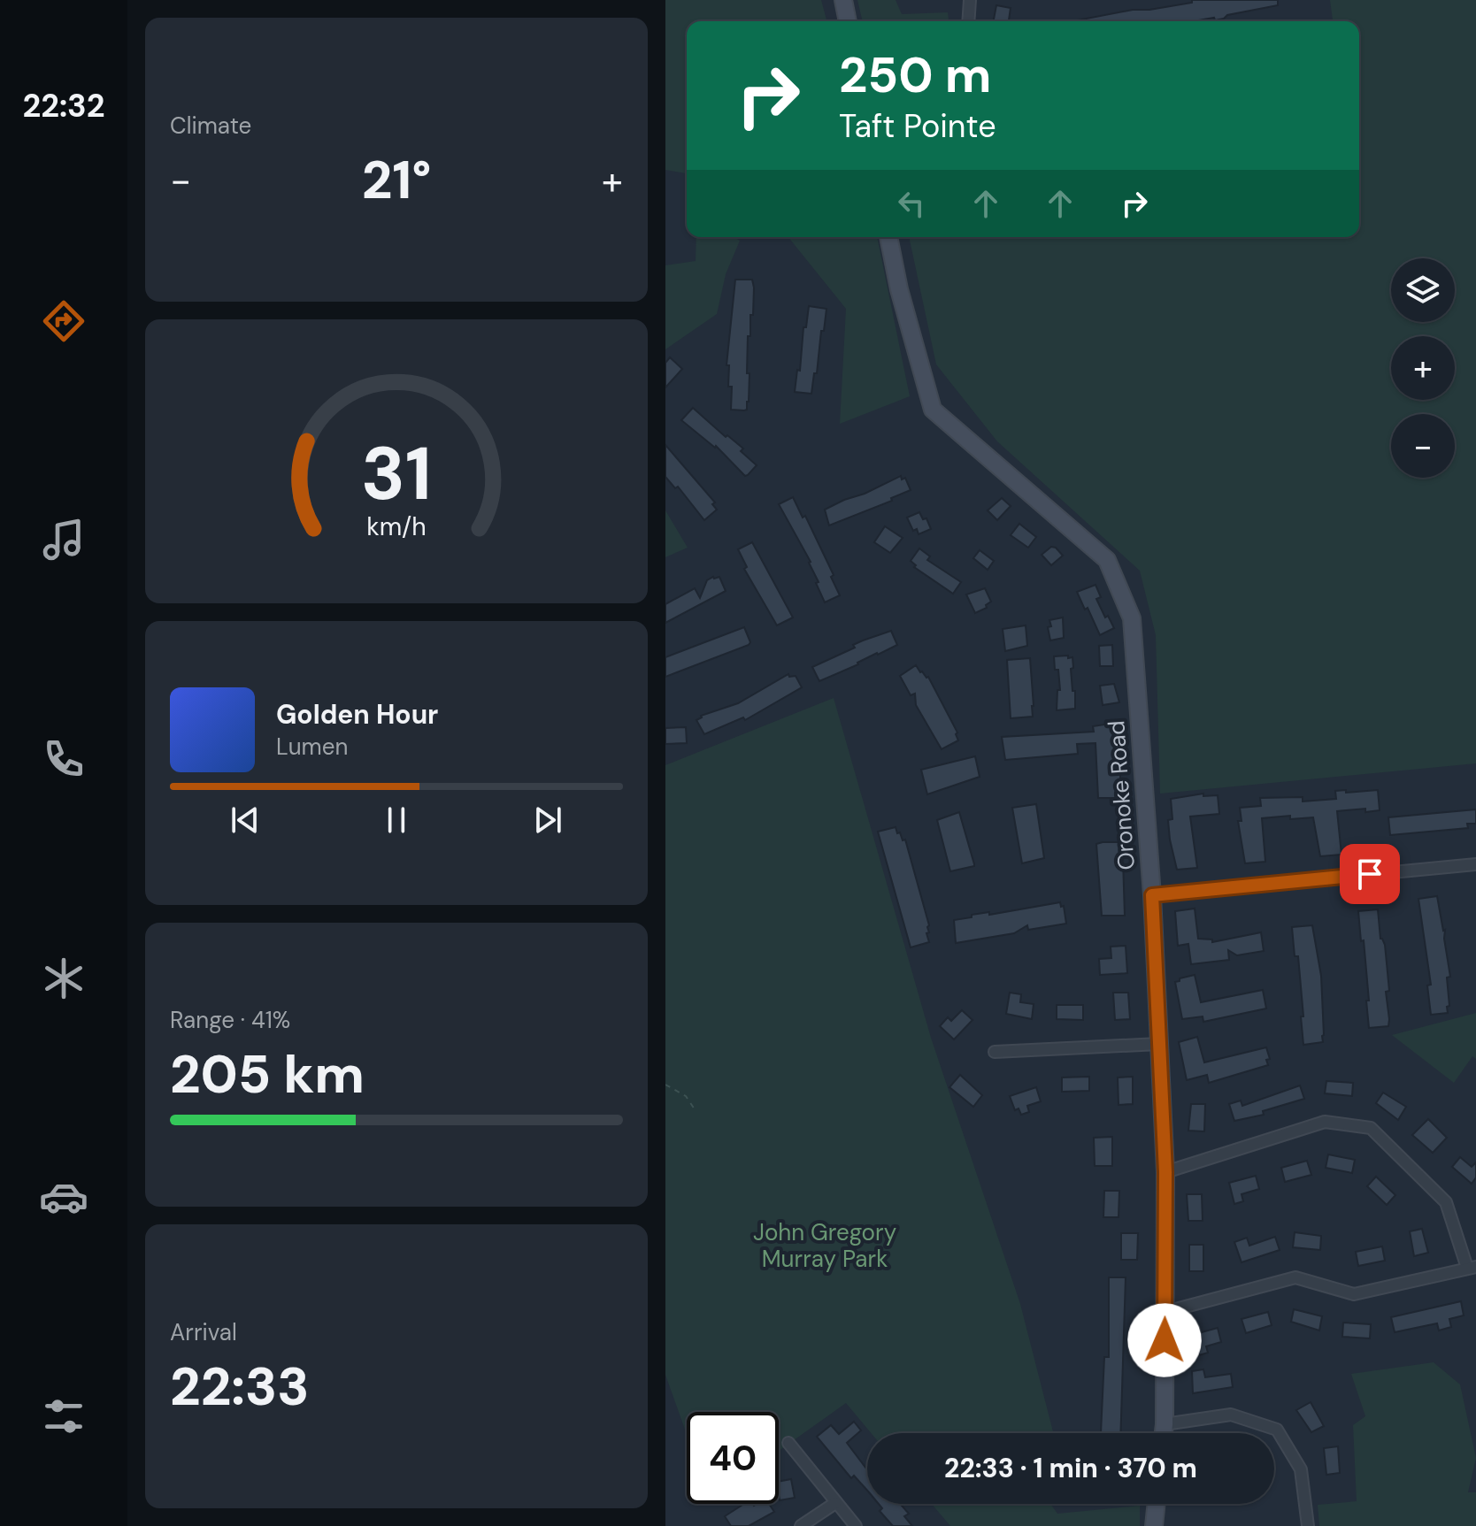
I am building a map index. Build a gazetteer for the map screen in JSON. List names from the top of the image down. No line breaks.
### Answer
{"streets":{"street":["Oronoke Road"]},"parks":["John Gregory Murray Park"],"page":{"tabs":"22:32","tile":["Climate",["Range · 41%","205 km"],["Arrival","22:33"]],"turn":["250 m","Taft Pointe"],"heat":["−","21°","+"],"map_buttons":["+","−"],"song":["Golden Hour","Lumen"],"limit":"40","trip":"22:33 · 1 min · 370 m","gauge":["31","km/h"]}}
